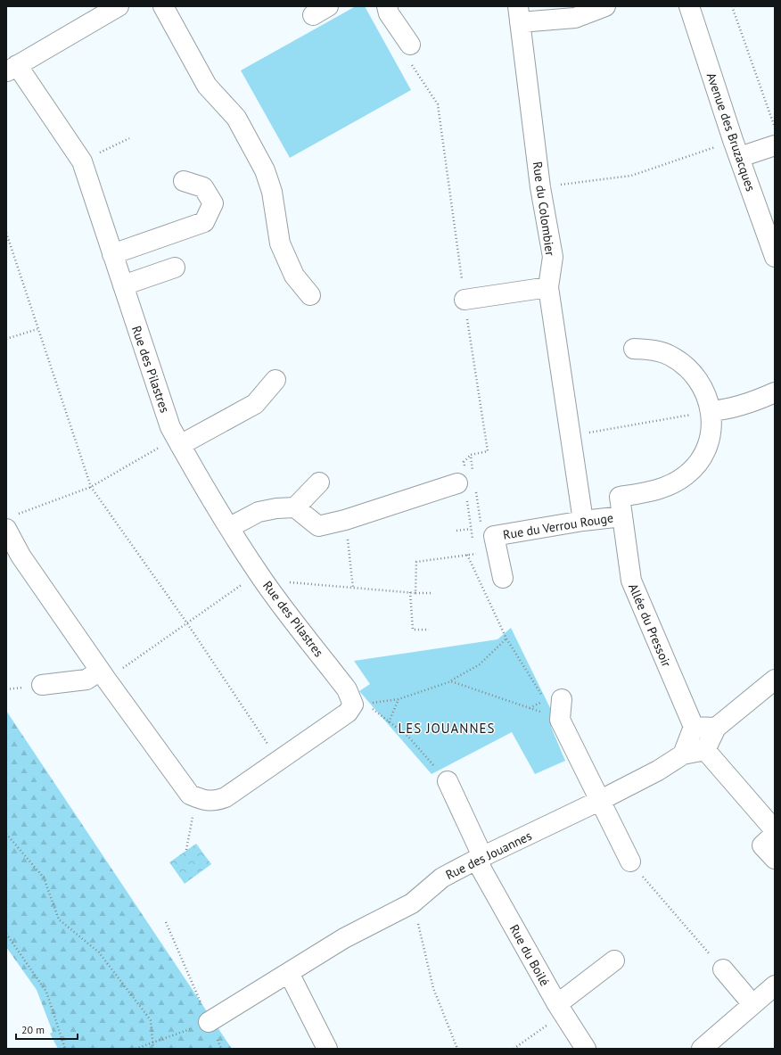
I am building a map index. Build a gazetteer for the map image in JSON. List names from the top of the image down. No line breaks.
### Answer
{"streets":{"street":["Avenue des Bruzacques","Rue du Colombier","Rue des Pilastres","Rue du Verrou Rouge","Allée du Pressoir","Rue des Jouannes","Rue du Boilé"]},"crossings":[["Rue du Colombier","Rue du Verrou Rouge"],["Rue du Verrou Rouge","Allée du Pressoir"],["Rue des Jouannes","Rue du Boilé"]],"districts":["LES JOUANNES"],"scale_bar":"20 m"}
